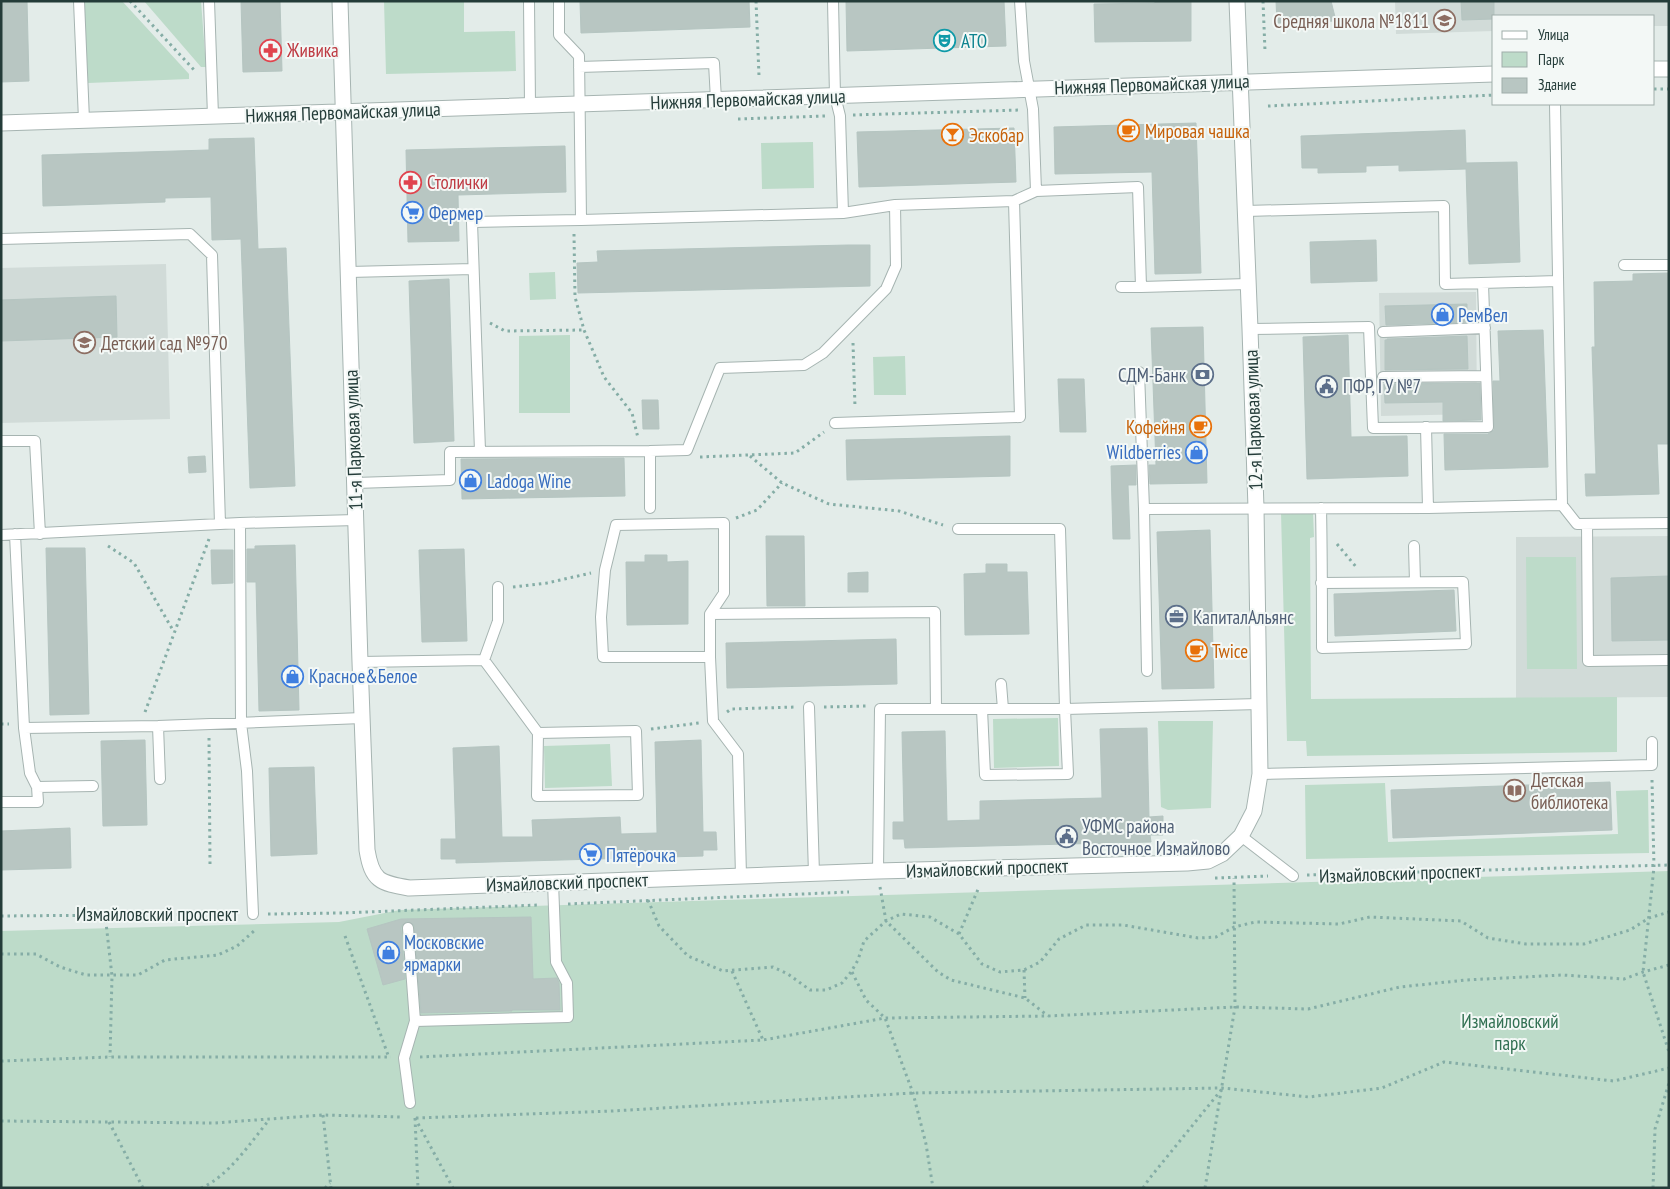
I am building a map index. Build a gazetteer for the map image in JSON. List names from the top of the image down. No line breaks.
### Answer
{"streets":{"street":["Нижняя Первомайская улица","12-я Парковая улица","11-я Парковая улица","Измайловский проспект"]},"crossings":[["Нижняя Первомайская улица","12-я Парковая улица"],["Нижняя Первомайская улица","11-я Парковая улица"],["12-я Парковая улица","Измайловский проспект"],["11-я Парковая улица","Измайловский проспект"]],"parks":["Измайловский парк"],"places":{"school or university":["Средняя школа №1811","Детский сад №970"],"theatre":["АТО"],"pharmacy":["Живика","Столички"],"cafe":["Мировая чашка","Кофейня","Twice"],"bar":["Эскобар"],"supermarket":["Фермер","Пятёрочка"],"shop":["РемВел","Wildberries","Ladoga Wine","Красное&Белое","Московские ярмарки"],"bank":["СДМ-Банк"],"public building":["ПФР, ГУ №7","УФМС района Восточное Измайлово"],"office":["КапиталАльянс"],"library":["Детская библиотека"]},"legend":["Улица","Парк","Здание"]}
